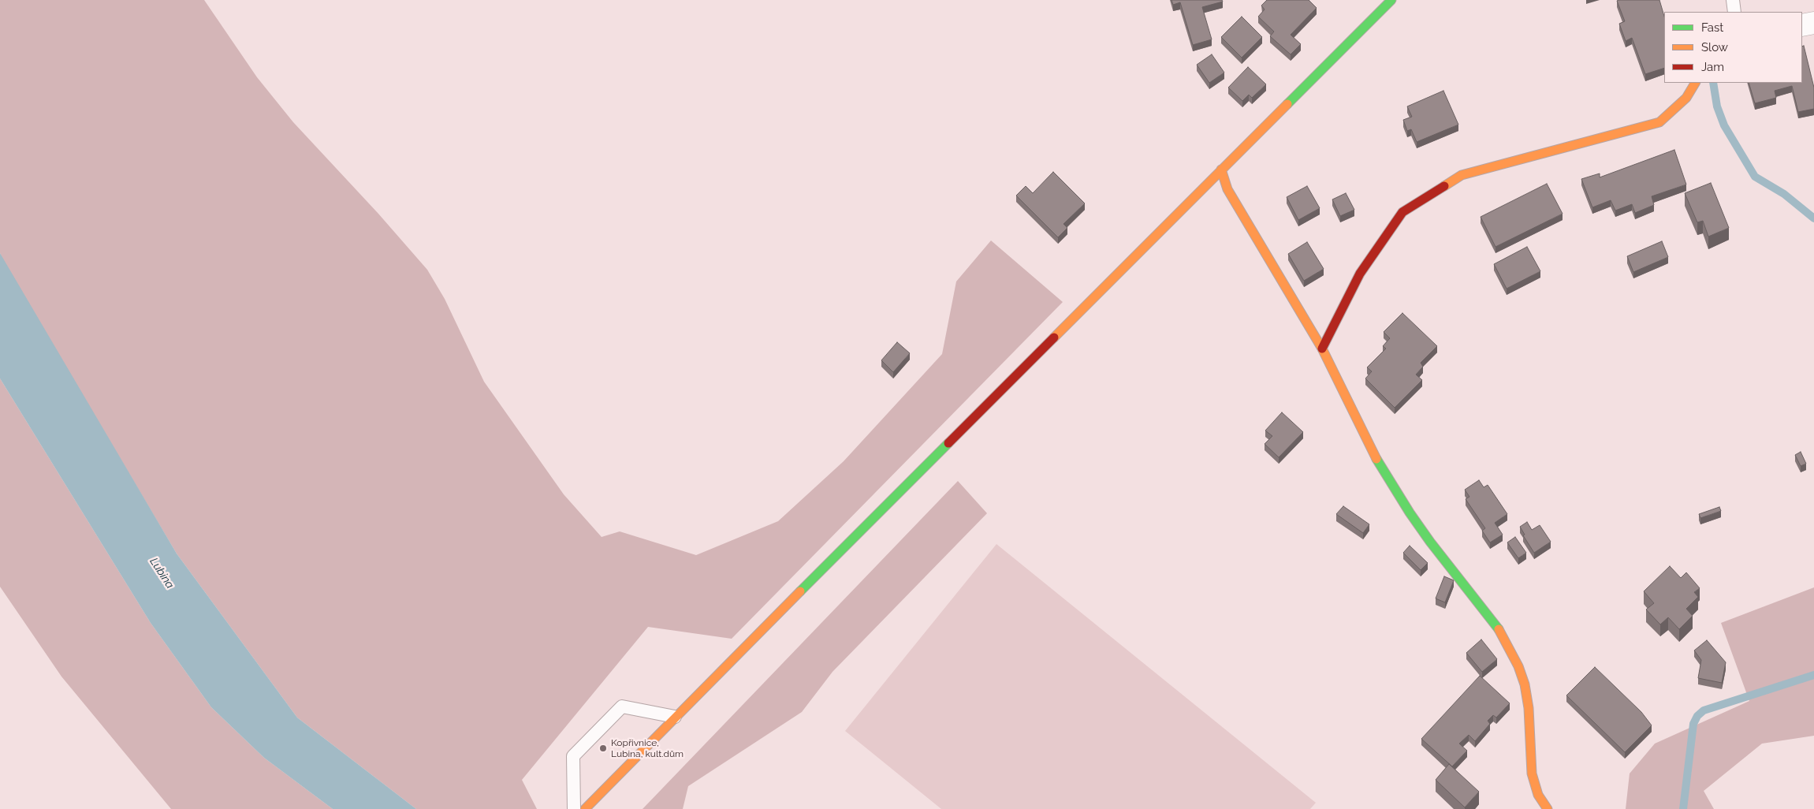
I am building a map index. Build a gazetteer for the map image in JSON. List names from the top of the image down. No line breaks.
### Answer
{"water":["Lubina"],"places":["Kopřivnice, Lubina, kult.dům"],"legend":["Fast","Slow","Jam"]}
